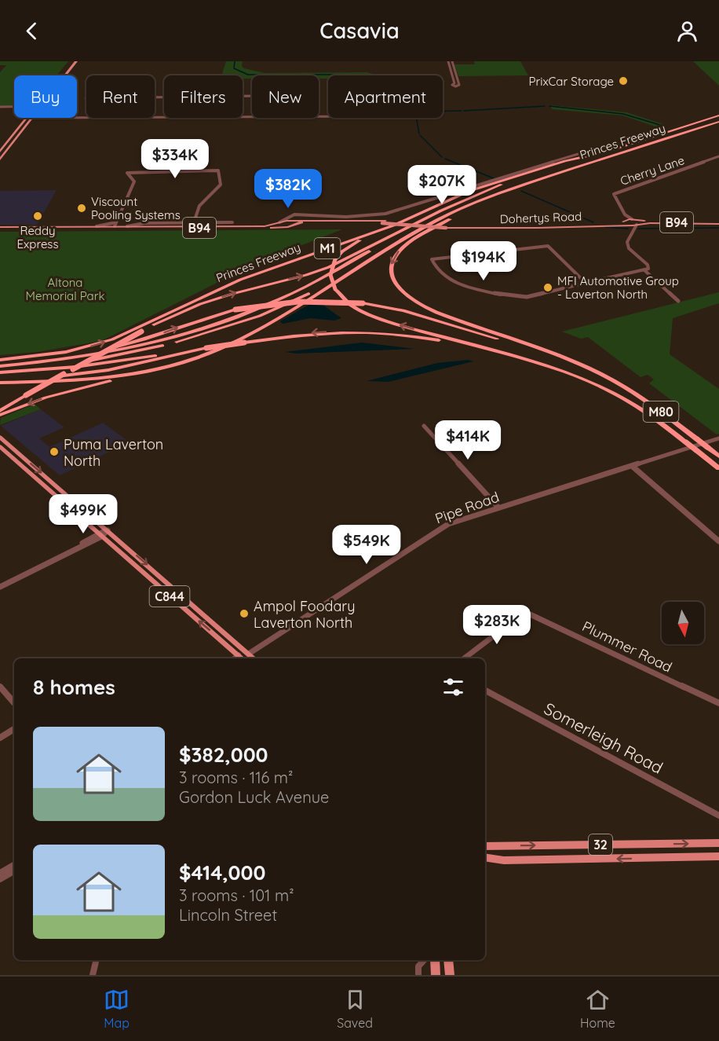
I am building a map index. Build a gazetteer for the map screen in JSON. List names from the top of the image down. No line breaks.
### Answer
{"streets":{"highway":["Princes Freeway","M1","M80"],"main road":["Dohertys Road","B94","C844","32"],"street":["Cherry Lane","Pipe Road","Plummer Road","Somerleigh Road"]},"crossings":[["Princes Freeway","M1"],["Cherry Lane","B94"],["Dohertys Road","B94"],["Pipe Road","C844"]],"parks":["Altona Memorial Park"],"places":["PrixCar Storage","Viscount Pooling Systems","Reddy Express","MFI Automotive Group - Laverton North","Puma Laverton North","Ampol Foodary Laverton North"],"north":"bottom","page":{"header":"Casavia","chip":["Buy","Rent","Filters","New","Apartment"],"price":["$334K","$207K","$382K","$194K","$414K","$499K","$549K","$283K"],"heading":"8 homes","list":[{"name":"$382,000","note":"3 rooms · 116 m² · Gordon Luck Avenue"},{"name":"$414,000","note":"3 rooms · 101 m² · Lincoln Street"}],"tabs":["Map","Saved","Home"]}}
